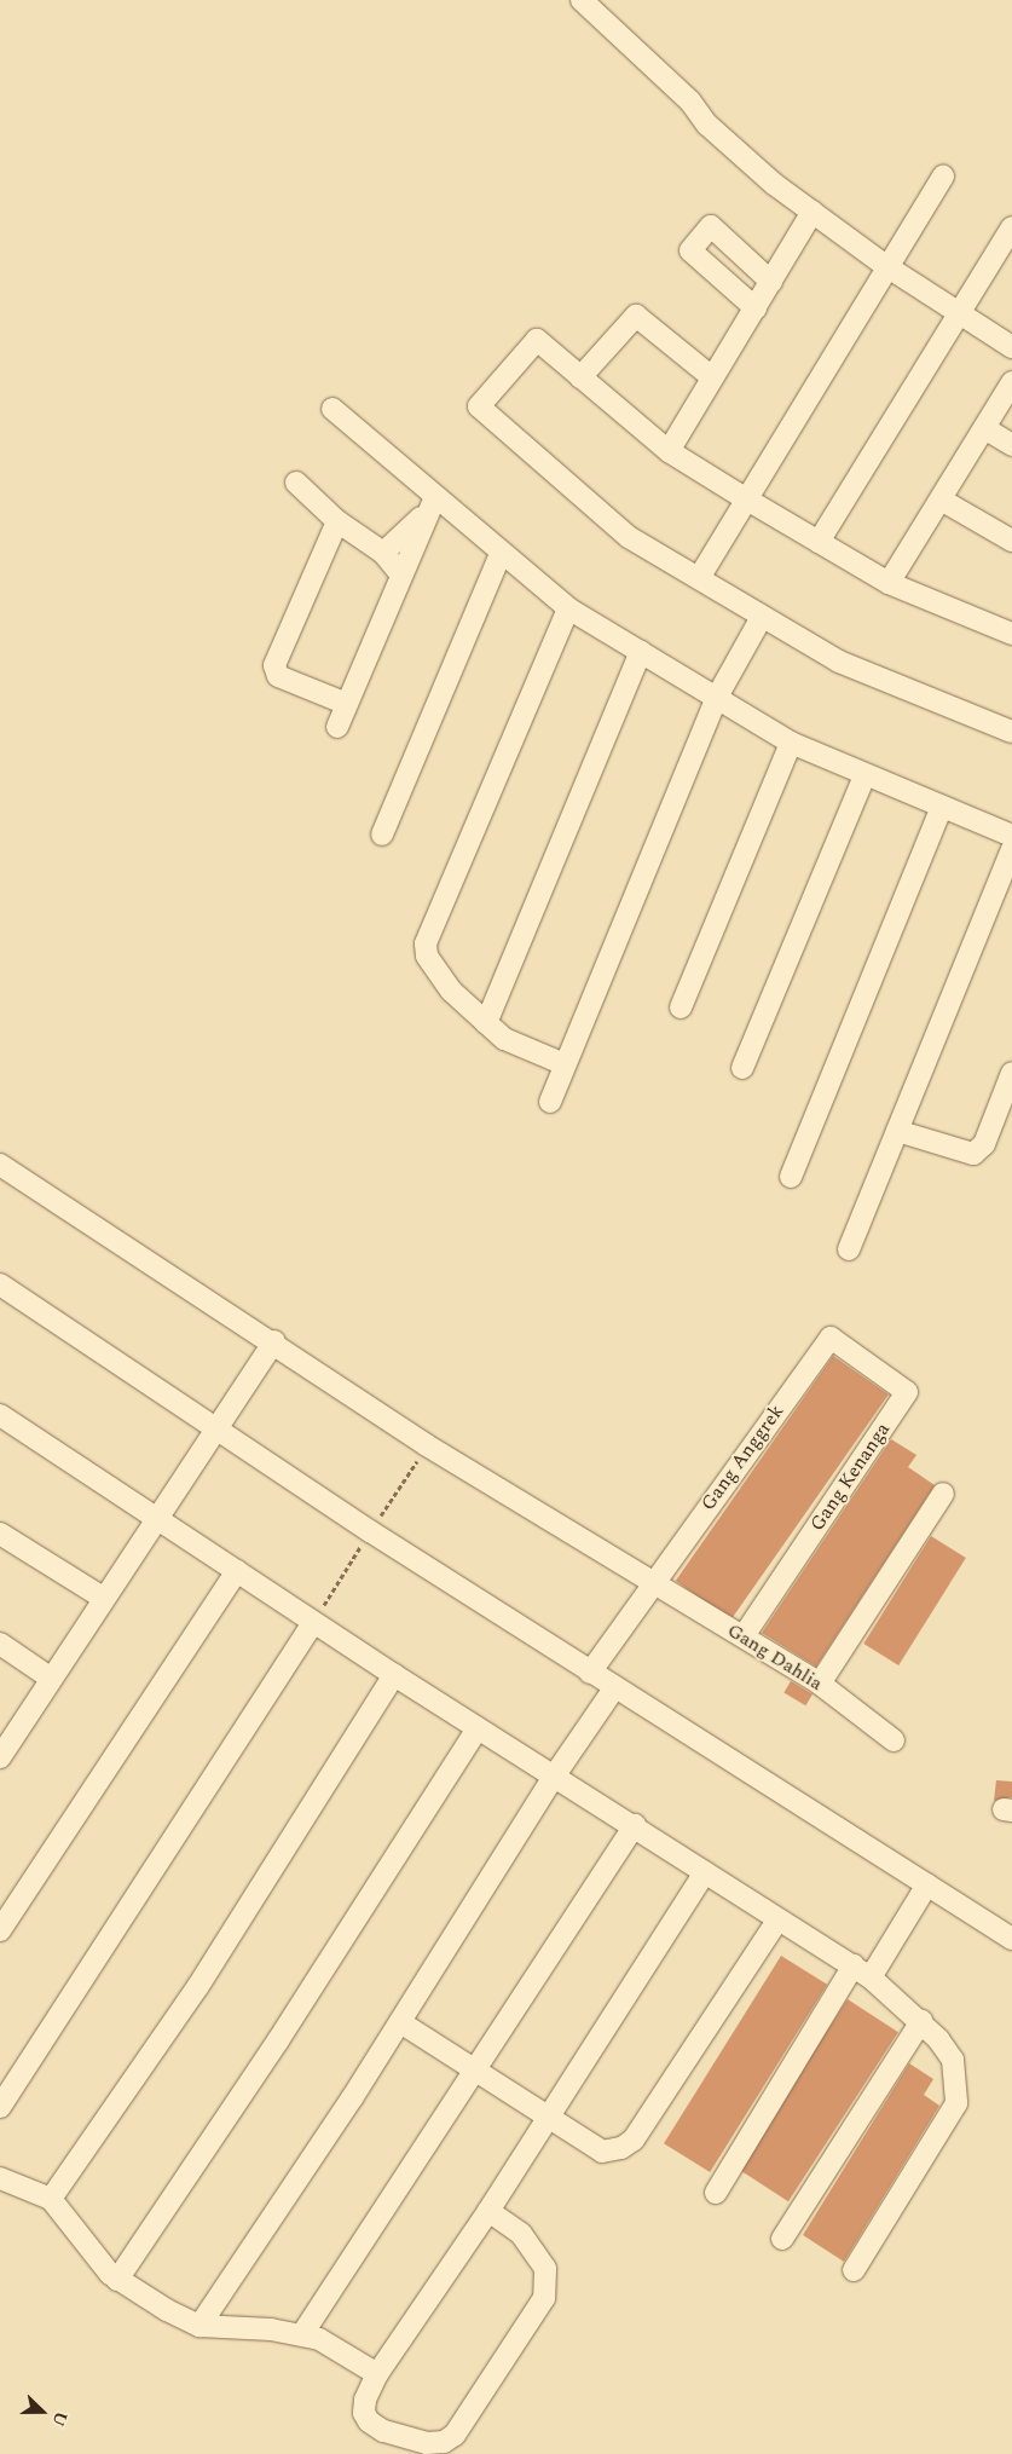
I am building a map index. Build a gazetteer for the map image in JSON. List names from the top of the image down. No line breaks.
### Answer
{"streets":{"street":["Gang Anggrek","Gang Kenanga","Gang Dahlia"]},"crossings":[["Gang Anggrek","Gang Kenanga"],["Gang Anggrek","Gang Dahlia"],["Gang Kenanga","Gang Dahlia"]],"north":"right"}
